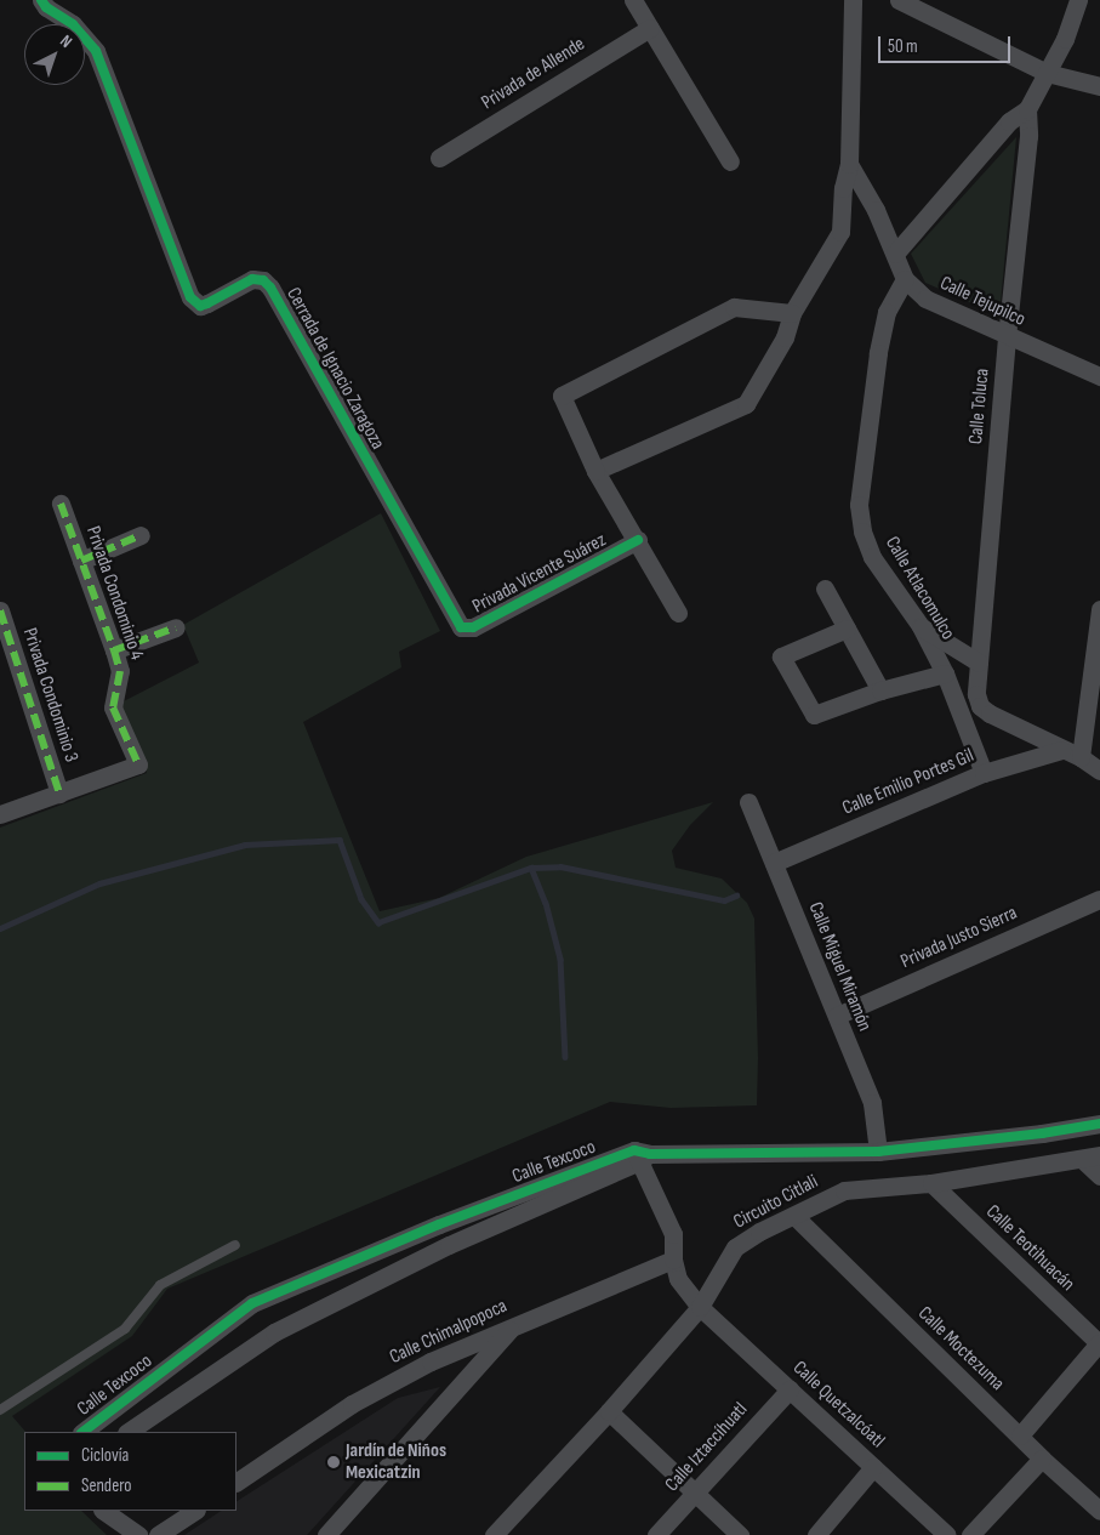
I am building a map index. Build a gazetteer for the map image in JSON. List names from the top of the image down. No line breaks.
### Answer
{"streets":{"street":["Privada de Allende","Calle Tejupilco","Cerrada de Ignacio Zaragoza","Calle Toluca","Privada Vicente Suárez","Calle Atlacomulco","Privada Condominio 4","Privada Condominio 3","Calle Emilio Portes Gil","Privada Justo Sierra","Calle Miguel Miramón","Calle Texcoco","Circuito Citlali","Calle Teotihuacán","Calle Chimalpopoca","Calle Moctezuma","Calle Quetzalcóatl","Calle Iztaccíhuatl"]},"crossings":[["Calle Tejupilco","Calle Toluca"],["Calle Tejupilco","Calle Atlacomulco"],["Cerrada de Ignacio Zaragoza","Privada Vicente Suárez"],["Calle Toluca","Calle Emilio Portes Gil"],["Calle Atlacomulco","Calle Emilio Portes Gil"],["Privada Condominio 4","Privada Condominio 3"],["Calle Emilio Portes Gil","Calle Miguel Miramón"],["Privada Justo Sierra","Calle Miguel Miramón"],["Calle Miguel Miramón","Calle Texcoco"],["Circuito Citlali","Calle Teotihuacán"],["Circuito Citlali","Calle Moctezuma"],["Circuito Citlali","Calle Quetzalcóatl"],["Calle Chimalpopoca","Calle Quetzalcóatl"],["Calle Quetzalcóatl","Calle Iztaccíhuatl"]],"places":["Jardín de Niños Mexicatzin"],"legend":["Ciclovía","Sendero"],"scale_bar":"50 m","north":"top right"}
